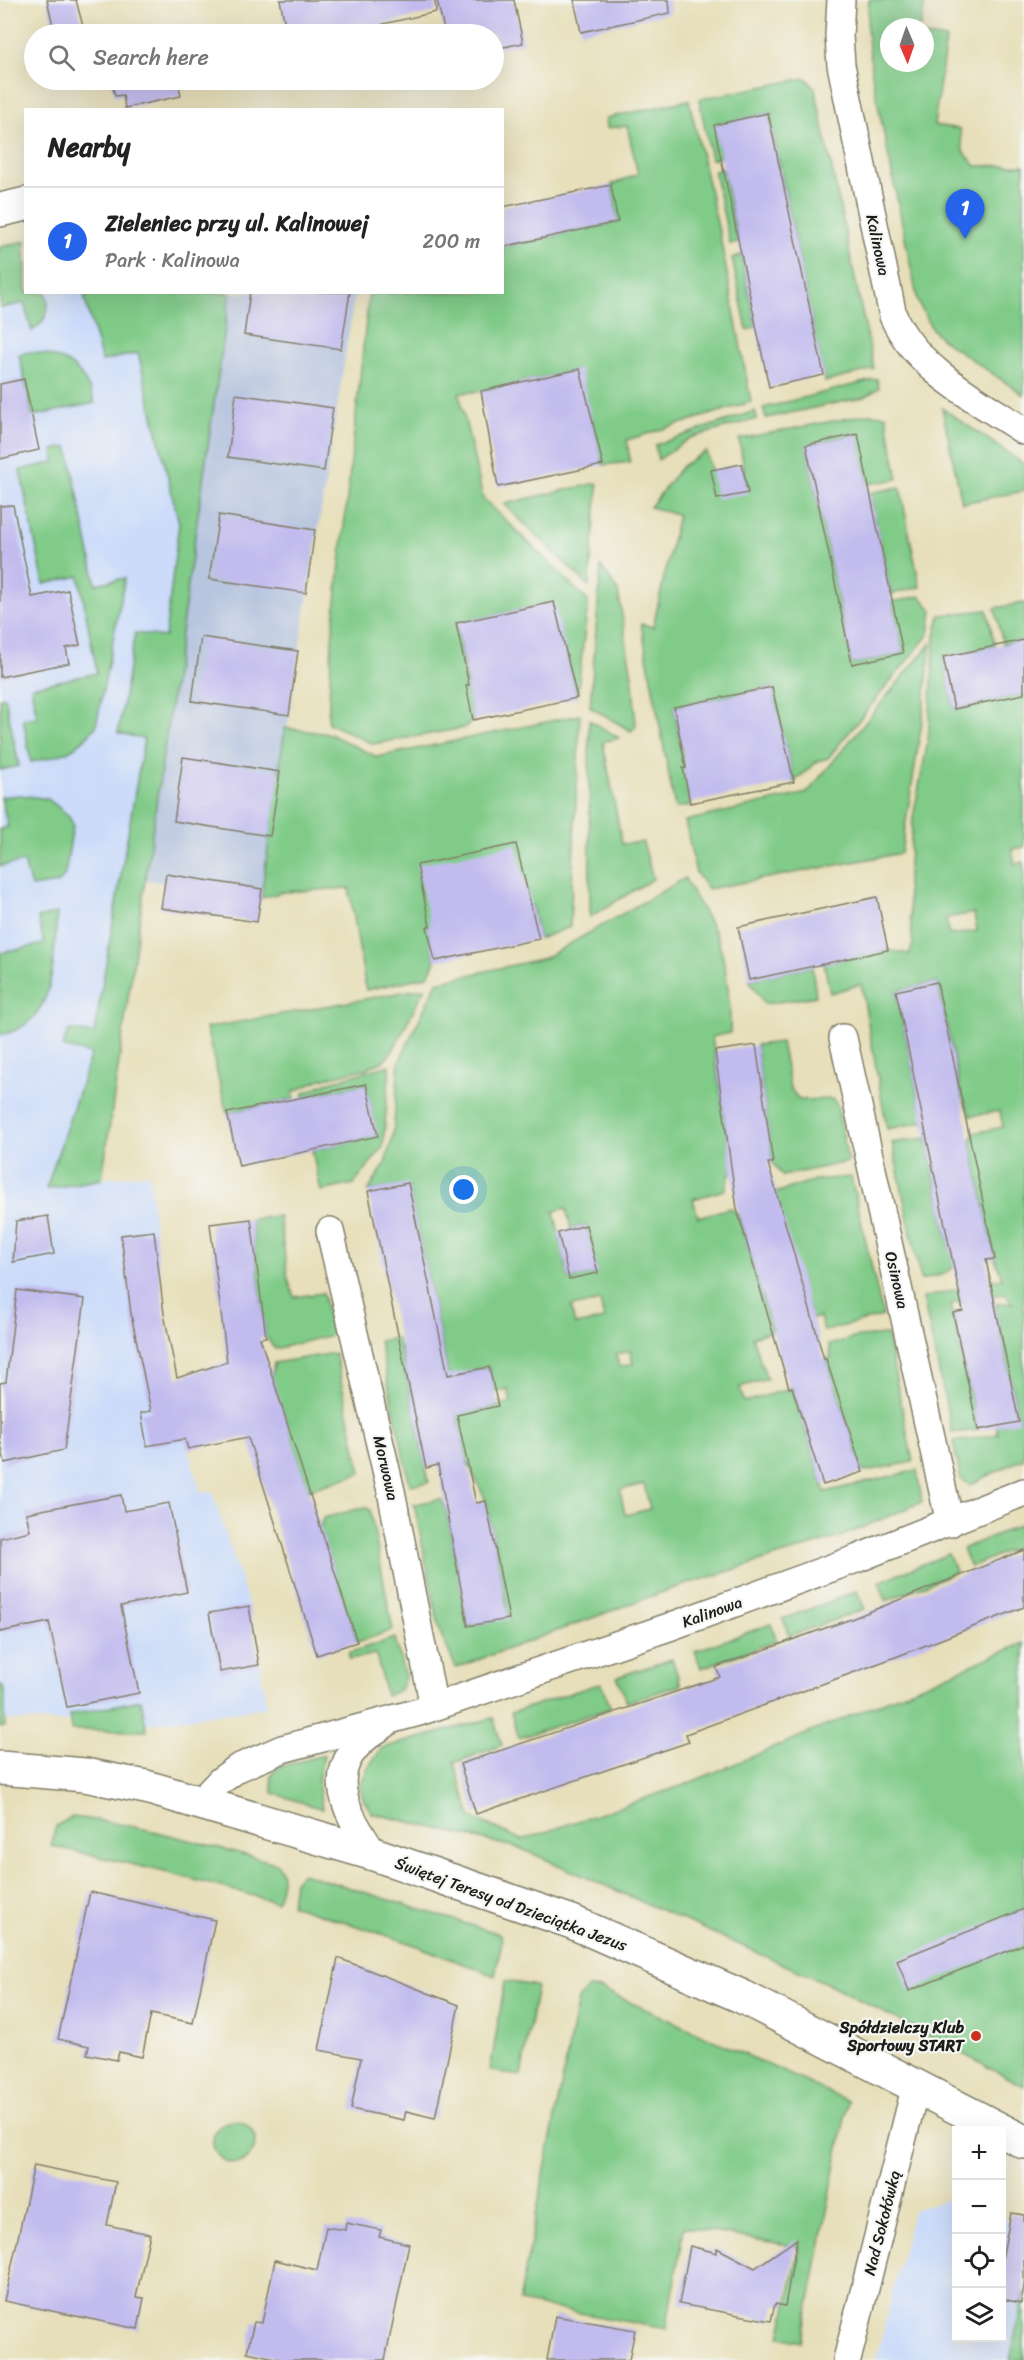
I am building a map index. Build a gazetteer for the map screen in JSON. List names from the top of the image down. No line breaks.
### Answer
{"streets":{"street":["Kalinowa","Osinowa","Morwowa","Świętej Teresy od Dzieciątka Jezus","Nad Sokołówką"]},"crossings":[["Kalinowa","Osinowa"],["Kalinowa","Morwowa"],["Kalinowa","Świętej Teresy od Dzieciątka Jezus"],["Świętej Teresy od Dzieciątka Jezus","Nad Sokołówką"]],"places":["Spółdzielczy Klub Sportowy START"],"north":"bottom","page":{"search":"Search here","heading":"Nearby","list":[{"mark":"1","name":"Zieleniec przy ul. Kalinowej","note":"Park · Kalinowa","value":"200 m"}],"pins":"1","map_buttons":["+","−"]}}
